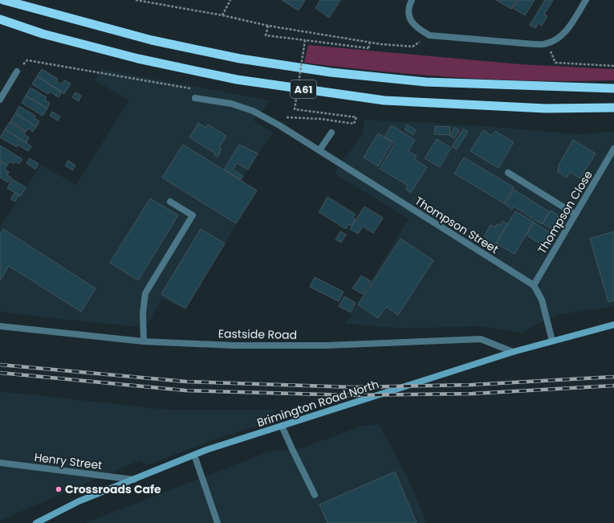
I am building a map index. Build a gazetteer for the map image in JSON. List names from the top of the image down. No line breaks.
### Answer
{"streets":{"highway":["A61"],"main road":["Brimington Road North"],"street":["Thompson Close","Thompson Street","Eastside Road","Henry Street"]},"crossings":[["Thompson Close","Thompson Street"],["Thompson Street","Brimington Road North"],["Eastside Road","Brimington Road North"],["Brimington Road North","Henry Street"]],"places":["Crossroads Cafe"]}
